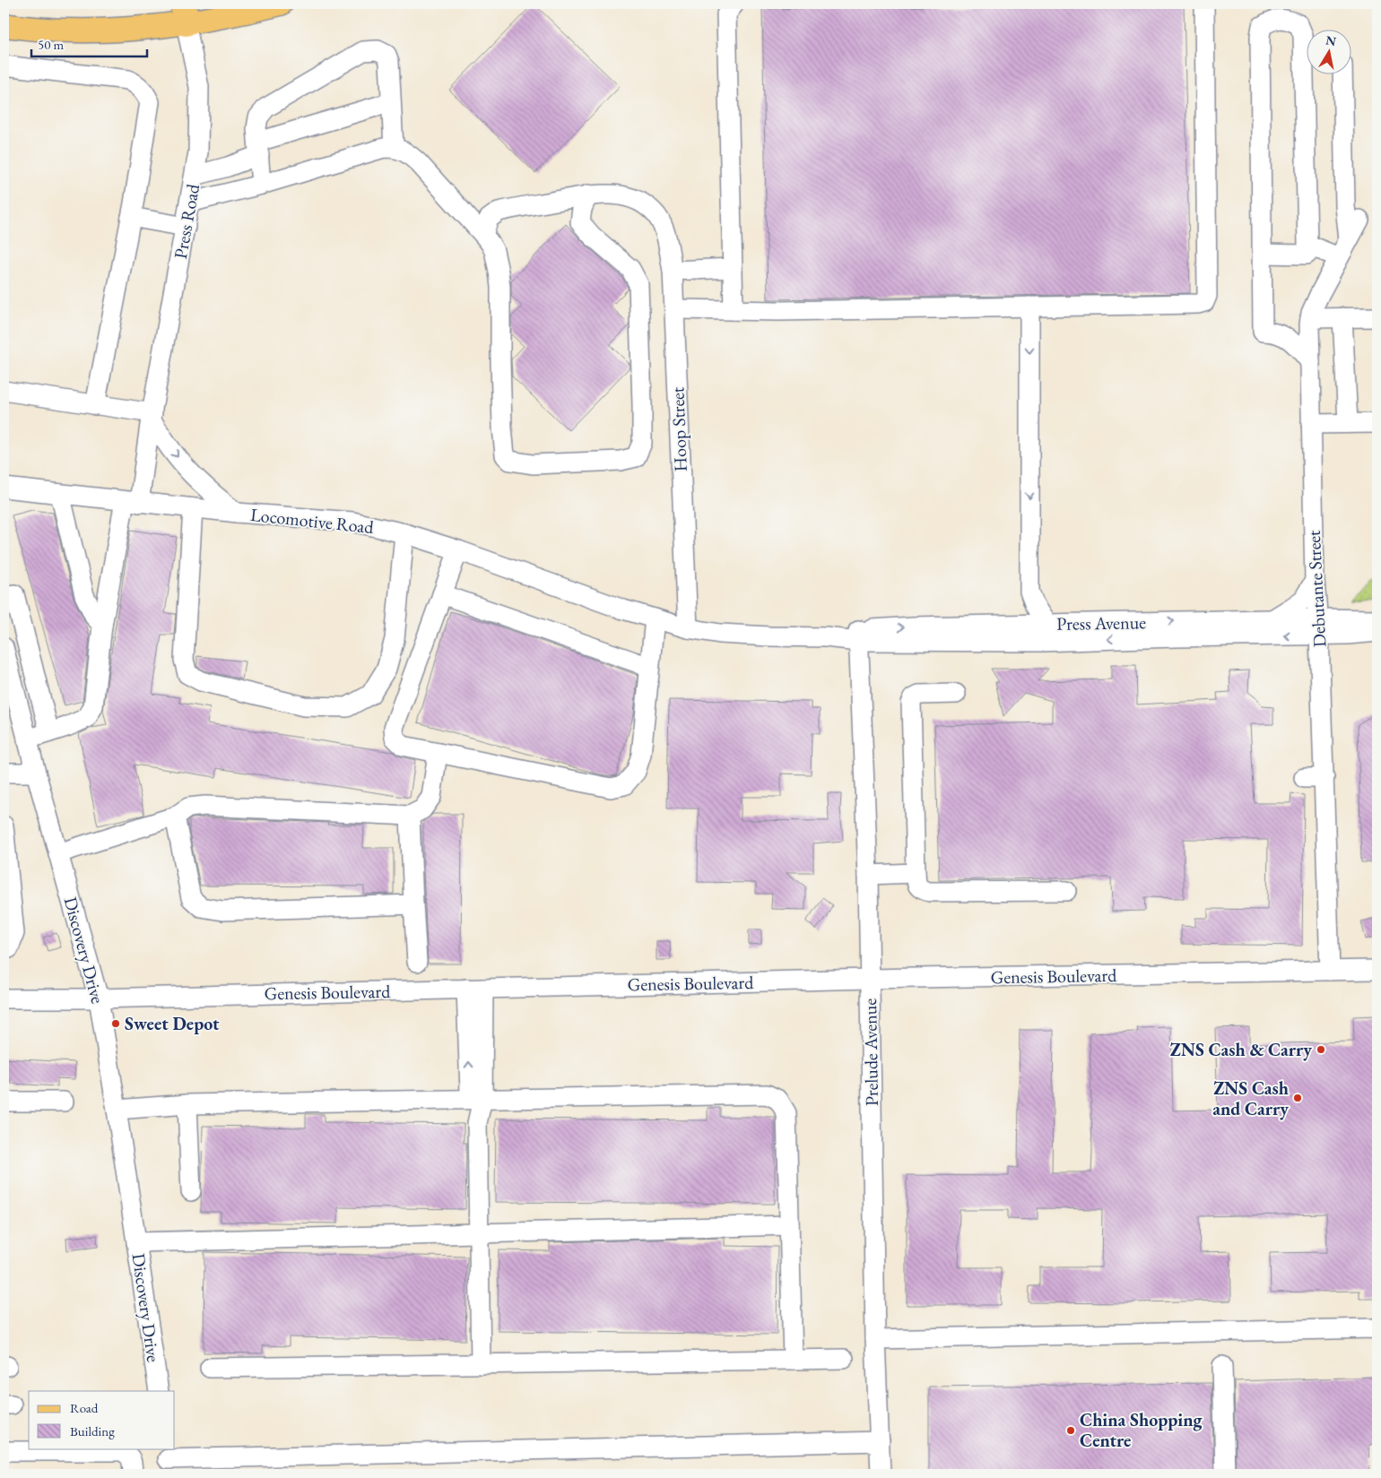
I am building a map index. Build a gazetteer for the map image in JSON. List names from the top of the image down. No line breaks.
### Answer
{"streets":{"street":["Press Road","Hoop Street","Locomotive Road","Debutante Street","Press Avenue","Discovery Drive","Genesis Boulevard","Prelude Avenue"]},"crossings":[["Press Road","Locomotive Road"],["Press Road","Discovery Drive"],["Hoop Street","Locomotive Road"],["Hoop Street","Press Avenue"],["Locomotive Road","Press Avenue"],["Debutante Street","Press Avenue"],["Debutante Street","Genesis Boulevard"],["Press Avenue","Prelude Avenue"],["Discovery Drive","Genesis Boulevard"],["Genesis Boulevard","Prelude Avenue"]],"places":["Sweet Depot","ZNS Cash & Carry","ZNS Cash and Carry","China Shopping Centre"],"legend":["Road","Building"],"scale_bar":"50 m","north":"top"}
